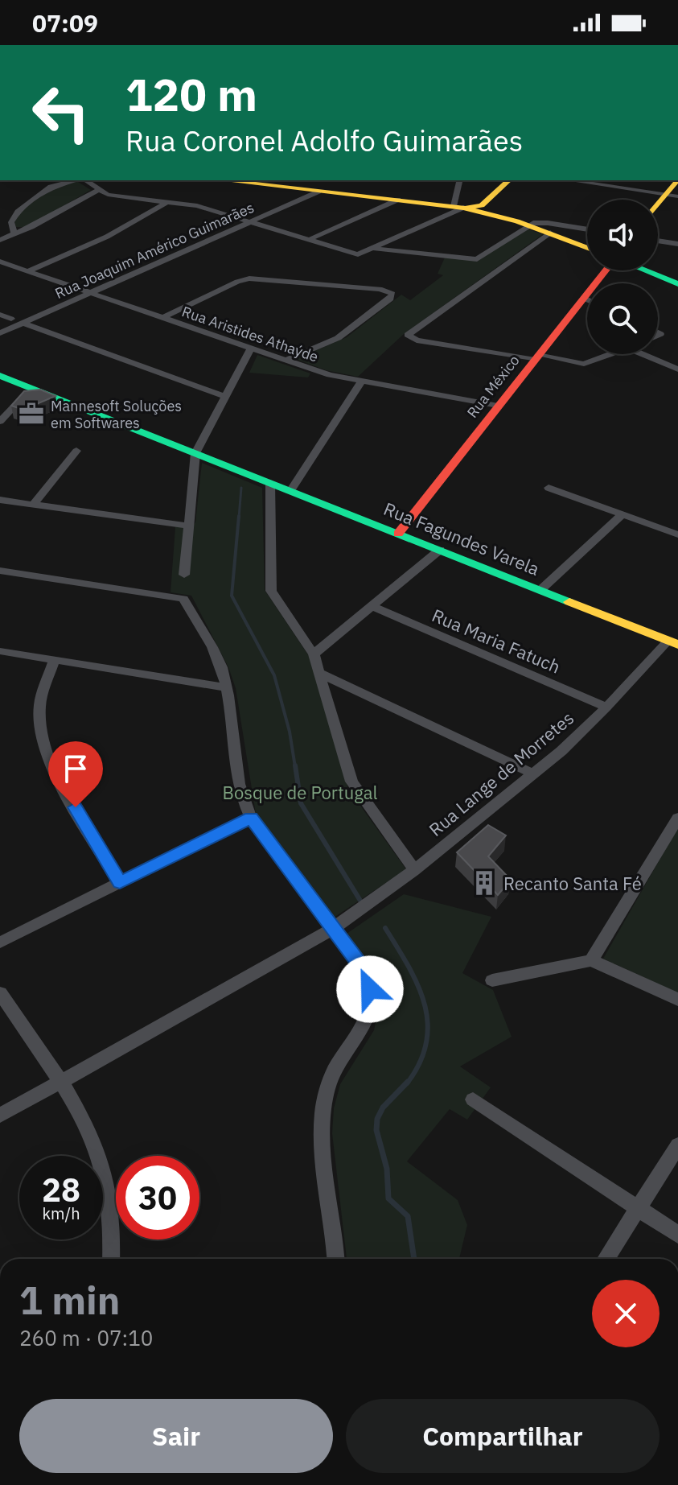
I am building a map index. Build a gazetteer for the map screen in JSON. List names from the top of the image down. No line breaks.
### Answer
{"streets":{"main road":["Rua México","Rua Fagundes Varela","Rua Lange de Morretes"],"street":["Rua Joaquim Américo Guimarães","Rua Aristides Athaýde","Rua Maria Fatuch"]},"crossings":[["Rua Joaquim Américo Guimarães","Rua Aristides Athaýde"],["Rua Aristides Athaýde","Rua México"],["Rua México","Rua Fagundes Varela"],["Rua Fagundes Varela","Rua Lange de Morretes"],["Rua Maria Fatuch","Rua Lange de Morretes"]],"parks":["Bosque de Portugal"],"places":{"office":["Mannesoft Soluções em Softwares"],"building":["Recanto Santa Fé"]},"page":{"status":"07:09","turn":["120 m","Rua Coronel Adolfo Guimarães"],"speed":"28 km/h","limit":"30","heading":["1 min","260 m · 07:10"],"buttons":["Sair","Compartilhar"]}}
